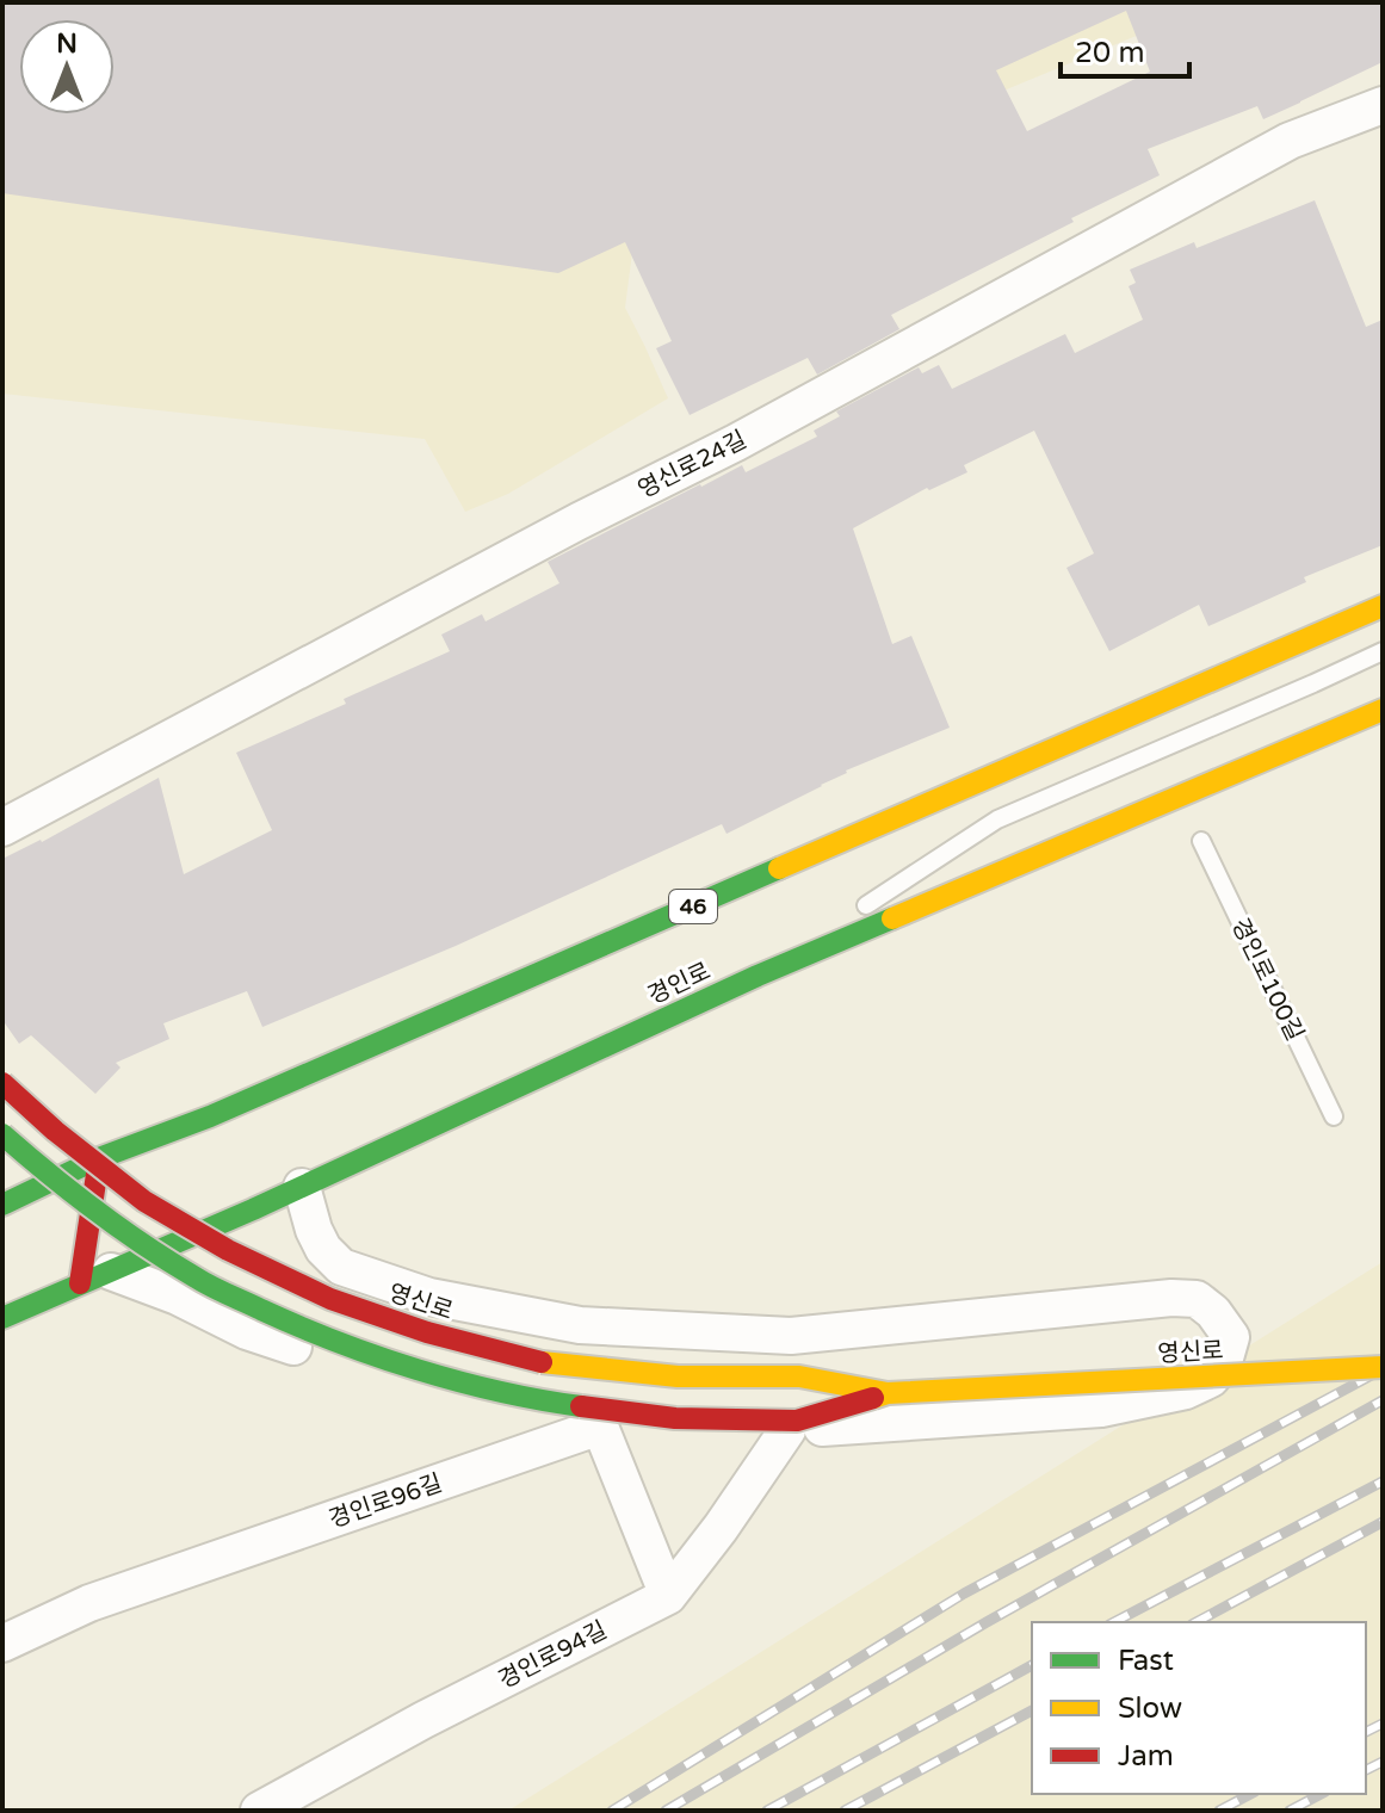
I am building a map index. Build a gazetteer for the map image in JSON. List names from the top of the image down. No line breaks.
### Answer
{"streets":{"main road":["46","경인로","영신로"],"street":["영신로24길","경인로96길","경인로94길"],"lane":["경인로100길"]},"legend":["Fast","Slow","Jam"],"scale_bar":"20 m","north":"top"}
